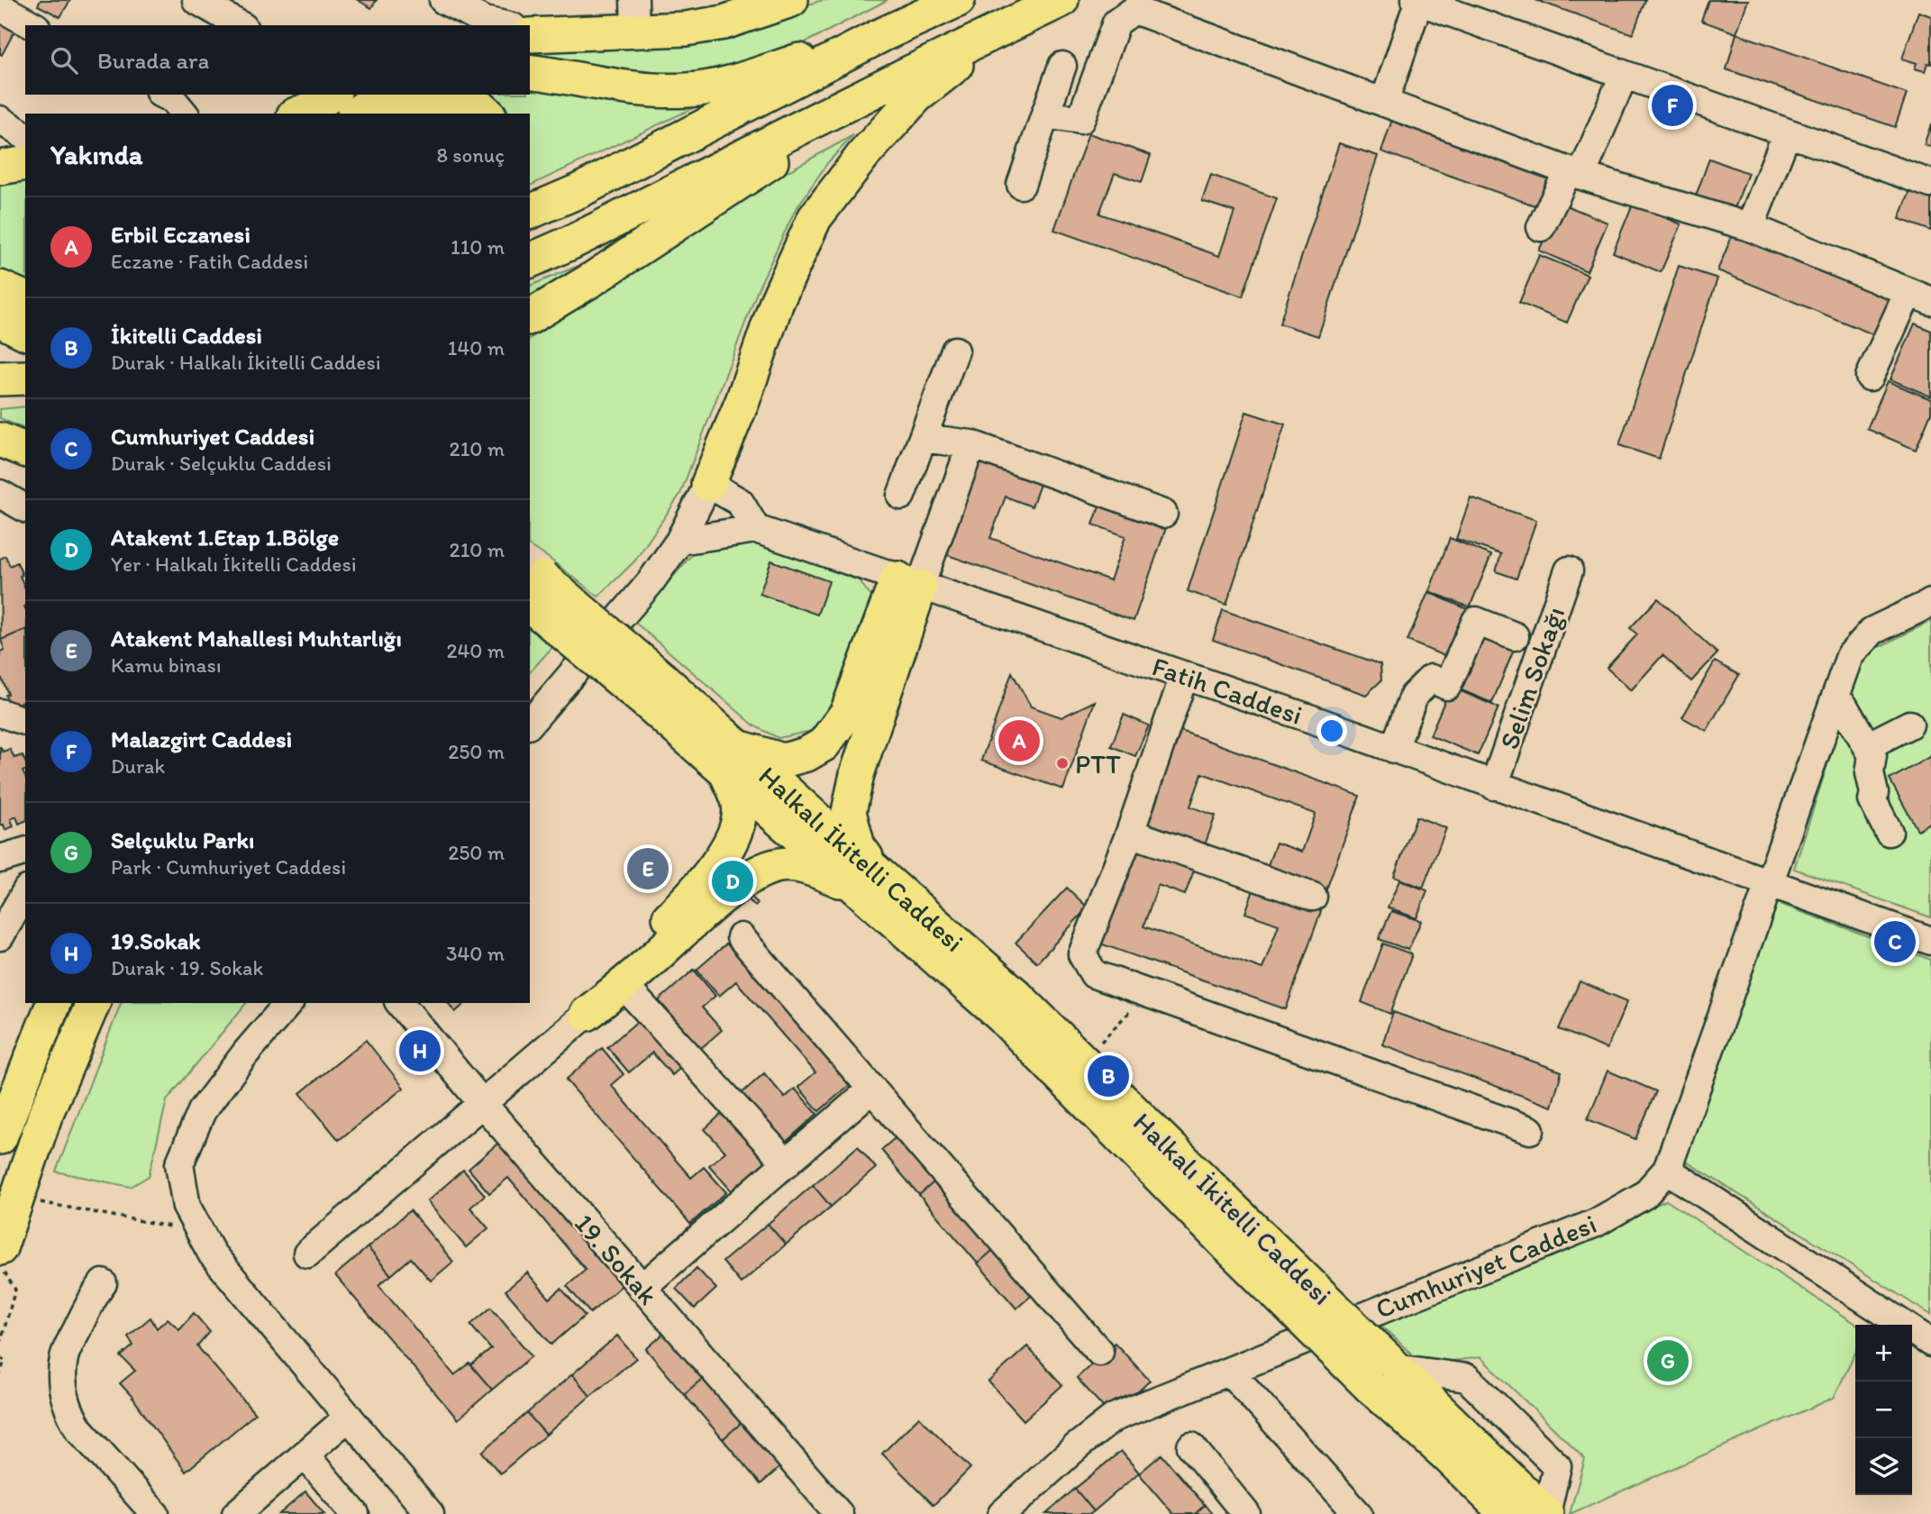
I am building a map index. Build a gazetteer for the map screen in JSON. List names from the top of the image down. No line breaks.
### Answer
{"streets":{"main road":["Halkalı İkitelli Caddesi"],"street":["Selim Sokağı","Fatih Caddesi","19. Sokak","Cumhuriyet Caddesi"]},"crossings":[["Selim Sokağı","Fatih Caddesi"],["Fatih Caddesi","Cumhuriyet Caddesi"]],"places":["PTT"],"page":{"search":"Burada ara","pins":["F","A","E","D","C","H","B","G"],"heading":["Yakında","8 sonuç"],"list":[{"mark":"A","name":"Erbil Eczanesi","note":"Eczane · Fatih Caddesi","value":"110 m"},{"mark":"B","name":"İkitelli Caddesi","note":"Durak · Halkalı İkitelli Caddesi","value":"140 m"},{"mark":"C","name":"Cumhuriyet Caddesi","note":"Durak · Selçuklu Caddesi","value":"210 m"},{"mark":"D","name":"Atakent 1.Etap 1.Bölge","note":"Yer · Halkalı İkitelli Caddesi","value":"210 m"},{"mark":"E","name":"Atakent Mahallesi Muhtarlığı","note":"Kamu binası","value":"240 m"},{"mark":"F","name":"Malazgirt Caddesi","note":"Durak","value":"250 m"},{"mark":"G","name":"Selçuklu Parkı","note":"Park · Cumhuriyet Caddesi","value":"250 m"},{"mark":"H","name":"19.Sokak","note":"Durak · 19. Sokak","value":"340 m"}],"map_buttons":["+","−"]}}
